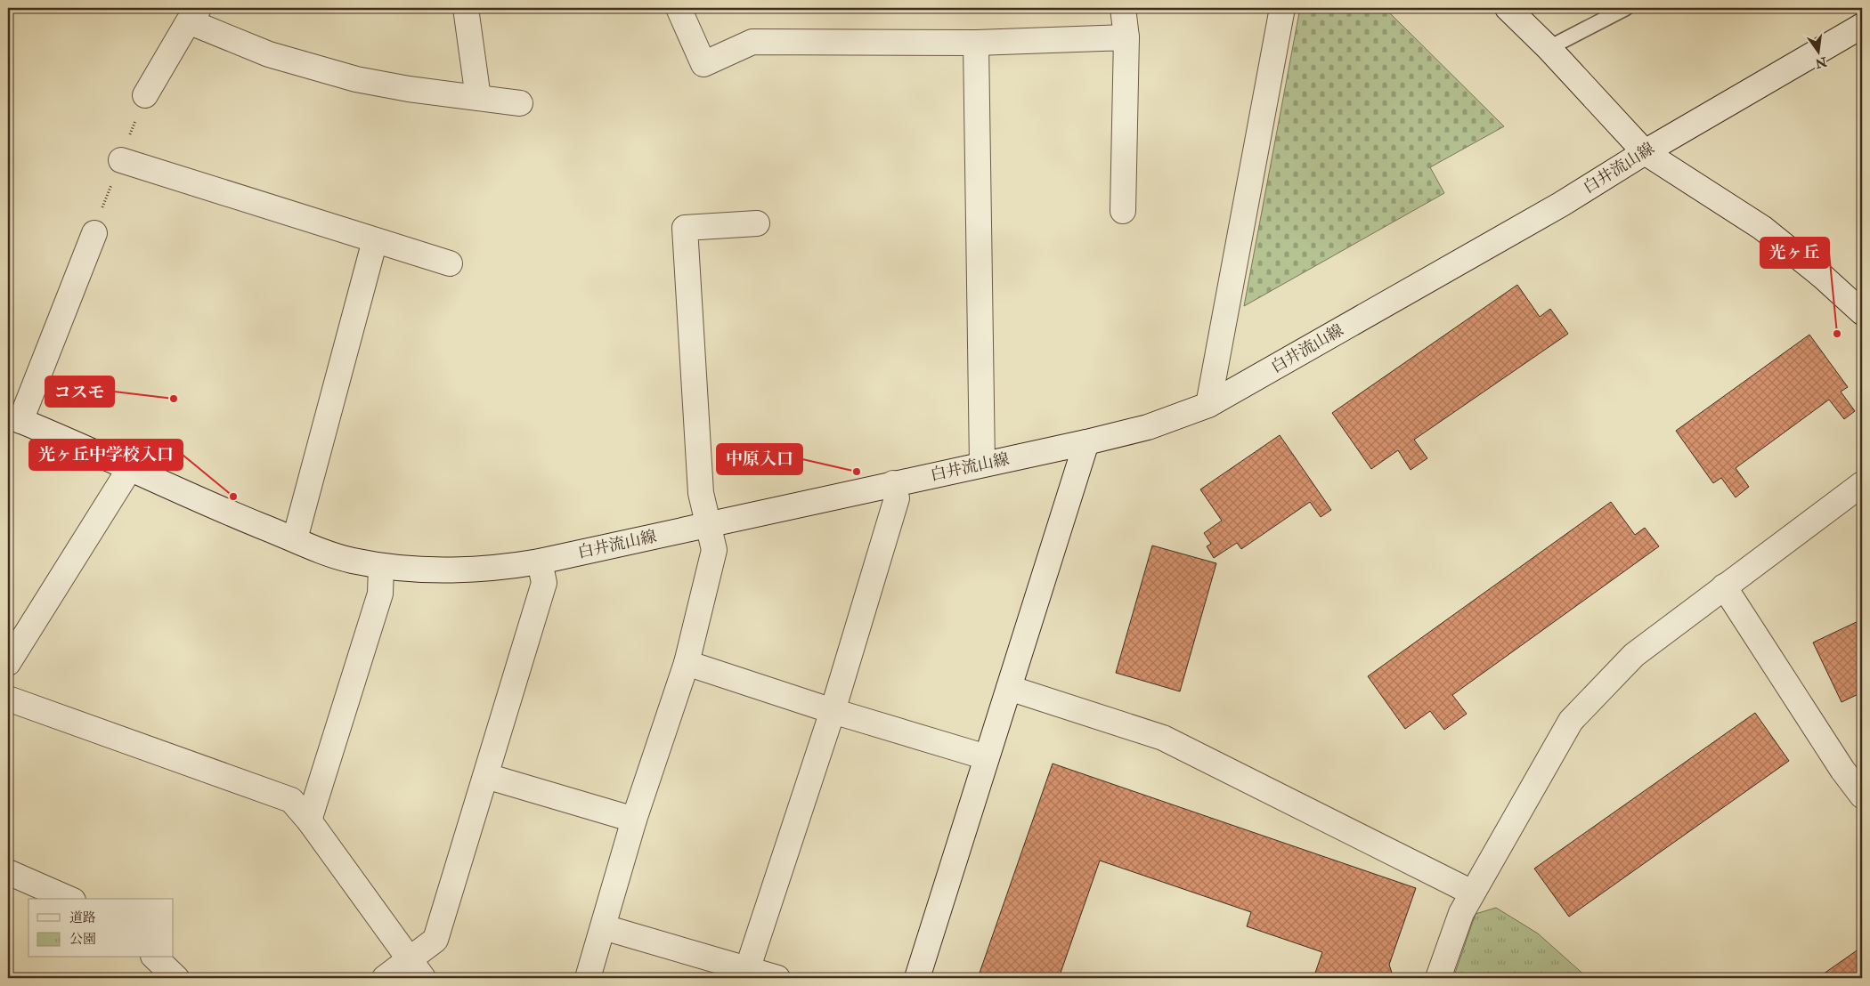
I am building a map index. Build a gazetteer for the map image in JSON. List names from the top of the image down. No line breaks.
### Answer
{"streets":{"street":["白井流山線"]},"places":["光ヶ丘","コスモ","中原入口","光ヶ丘中学校入口"],"legend":["道路","公園"],"north":"bottom"}
